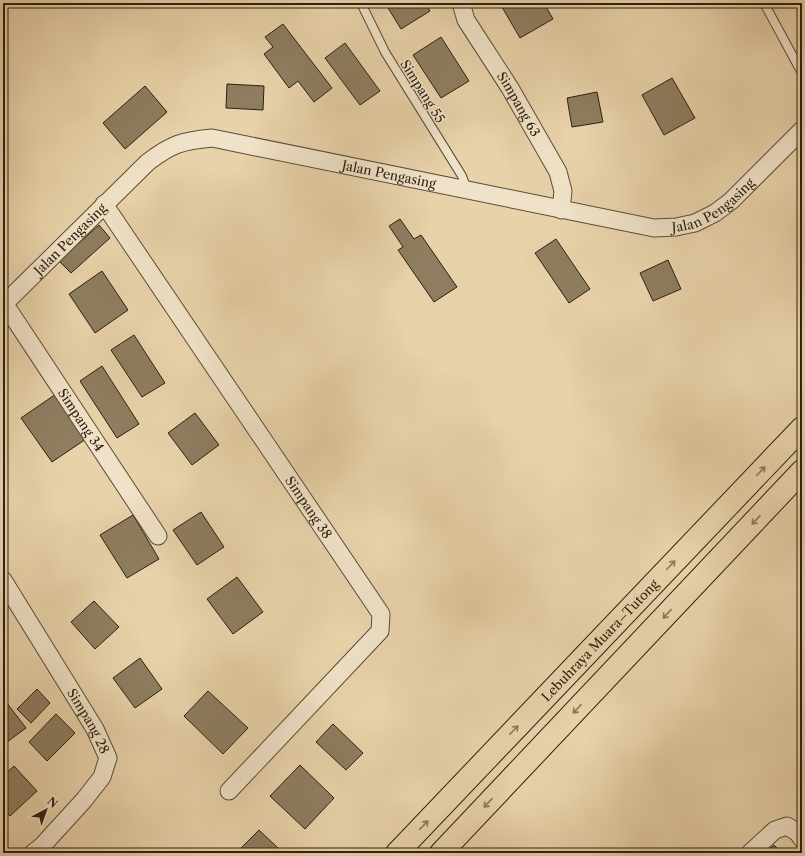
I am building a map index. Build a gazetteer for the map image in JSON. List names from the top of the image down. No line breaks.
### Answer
{"streets":{"highway":["Lebuhraya Muara–Tutong"],"street":["Simpang 63","Jalan Pengasing","Simpang 34","Simpang 38","Simpang 28"],"lane":["Simpang 55"]},"crossings":[["Simpang 55","Jalan Pengasing"],["Simpang 63","Jalan Pengasing"],["Jalan Pengasing","Simpang 34"],["Jalan Pengasing","Simpang 38"]],"north":"top right"}
